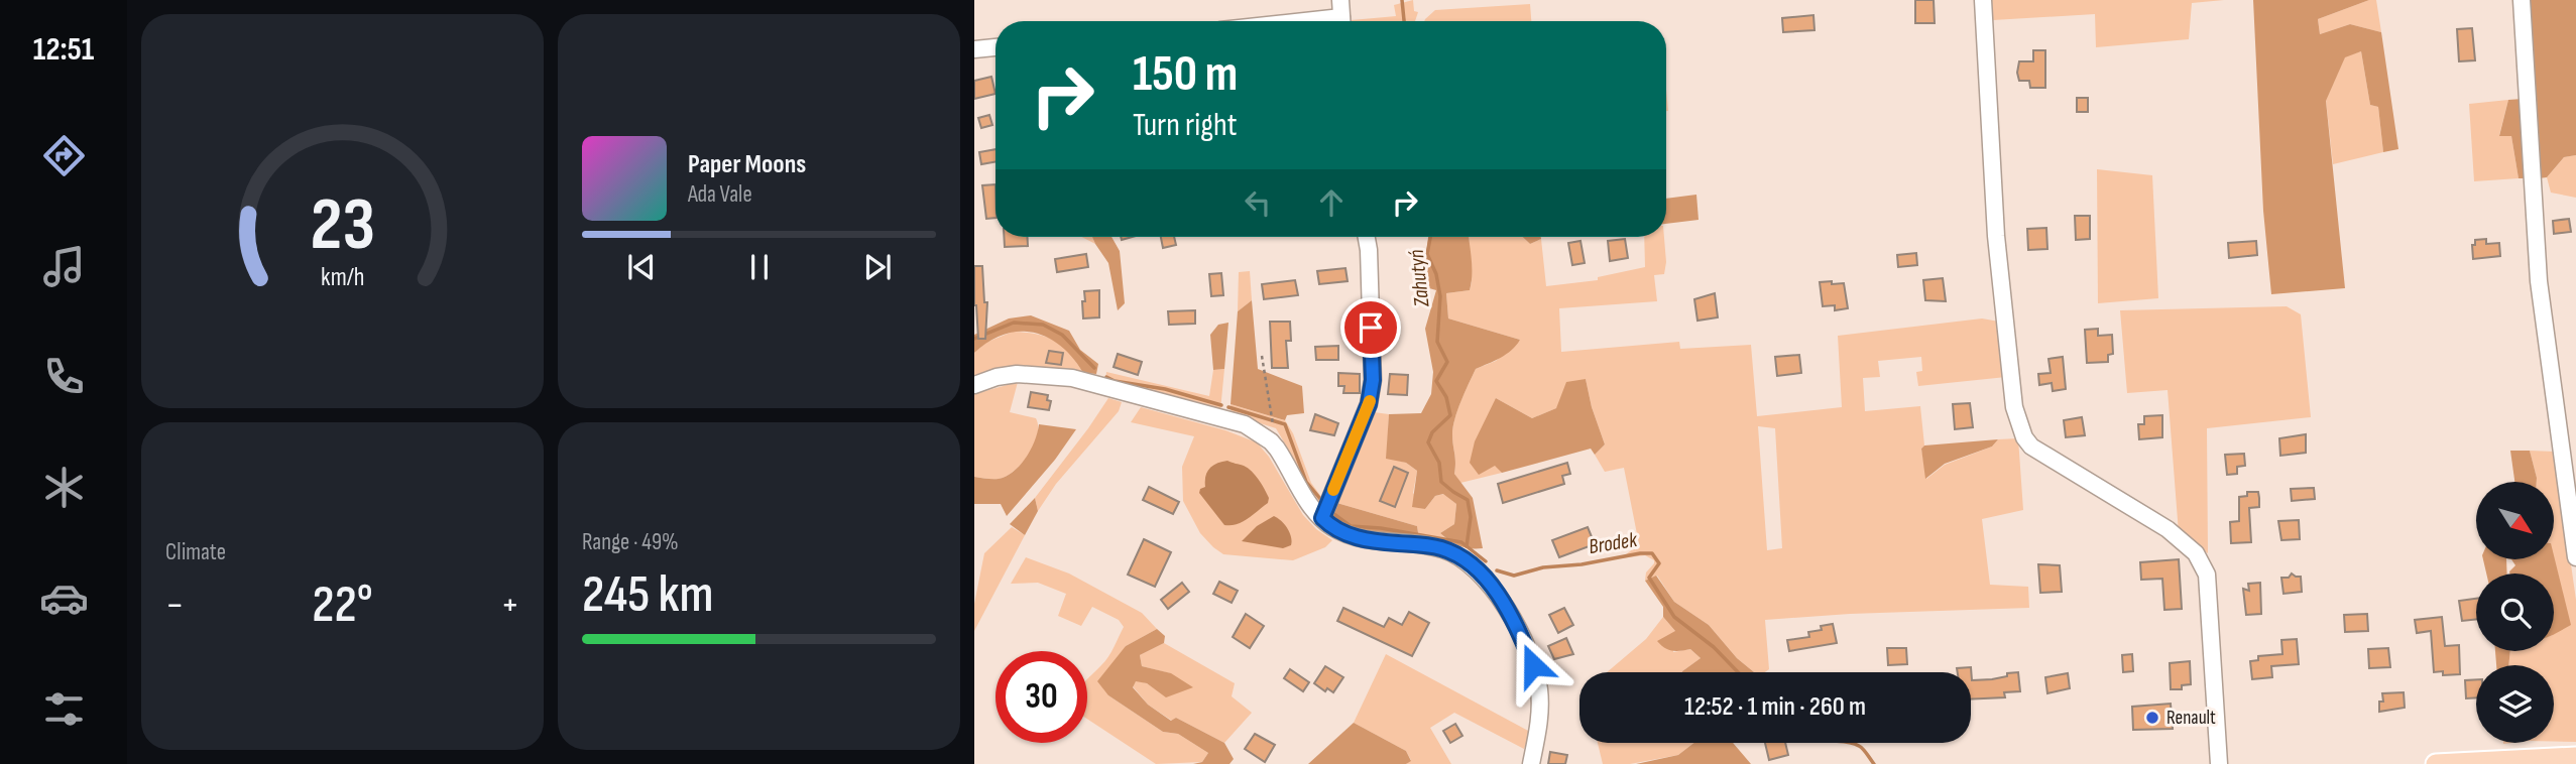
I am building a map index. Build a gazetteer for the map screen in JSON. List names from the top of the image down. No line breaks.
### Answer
{"water":["Zahutyń","Brodek"],"places":["Renault"],"north":"bottom right","page":{"tabs":"12:51","turn":["150 m","Turn right"],"song":["Paper Moons","Ada Vale"],"tile":["Climate",["Range · 49%","245 km"]],"heat":["−","22°","+"],"limit":"30","trip":"12:52 · 1 min · 260 m","gauge":["23","km/h"]}}
